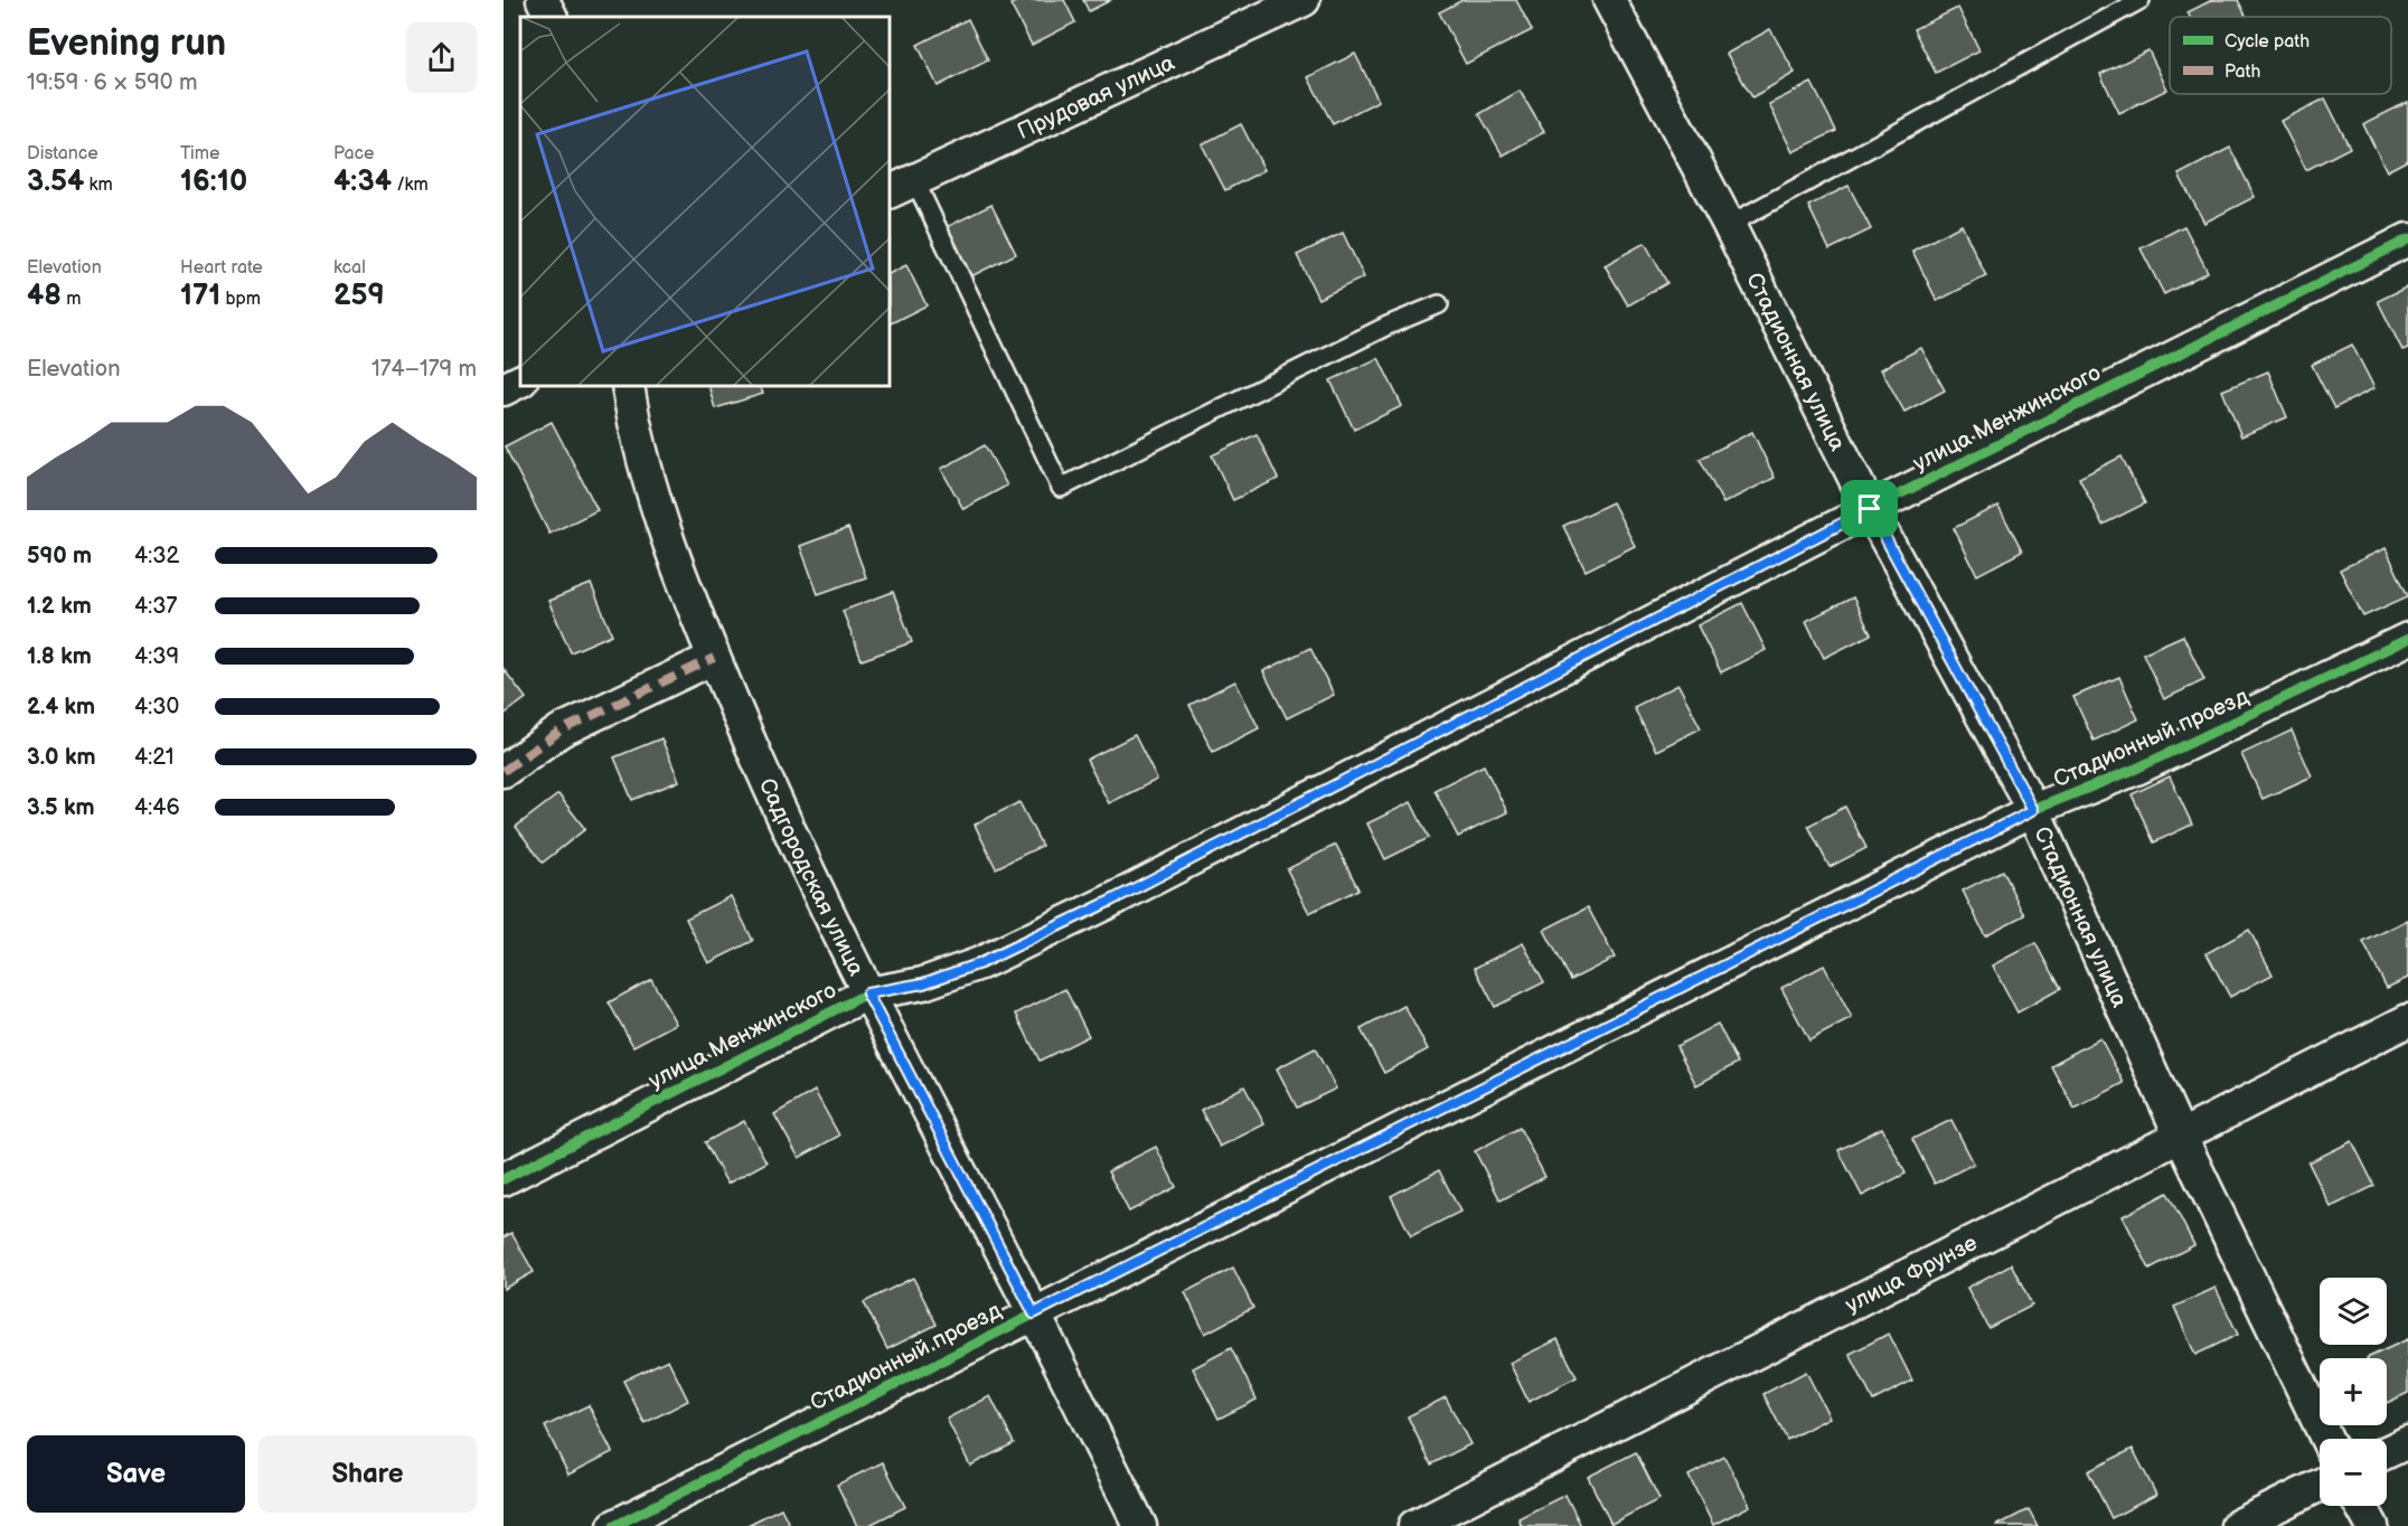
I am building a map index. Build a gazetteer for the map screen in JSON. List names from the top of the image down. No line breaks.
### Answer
{"streets":{"street":["Прудовая улица","Стадионная улица","улица Менжинского","Стадионный проезд","Садгородская улица","улица Фрунзе"]},"crossings":[["Стадионная улица","улица Менжинского"],["Стадионная улица","Стадионный проезд"],["Стадионная улица","улица Фрунзе"],["улица Менжинского","Садгородская улица"],["Стадионный проезд","Садгородская улица"]],"legend":["Cycle path","Path"],"page":{"heading":["Evening run","19:59 · 6 × 590 m"],"stats":[["Distance","3.54 km"],["Time","16:10"],["Pace","4:34 /km"],["Elevation","48 m"],["Heart rate","171 bpm"],["kcal","259"]],"chart":["Elevation","174–179 m"],"list":[{"name":"590 m","note":"4:32"},{"name":"1.2 km","note":"4:37"},{"name":"1.8 km","note":"4:39"},{"name":"2.4 km","note":"4:30"},{"name":"3.0 km","note":"4:21"},{"name":"3.5 km","note":"4:46"}],"map_buttons":["+","−"],"buttons":["Save","Share"]}}
